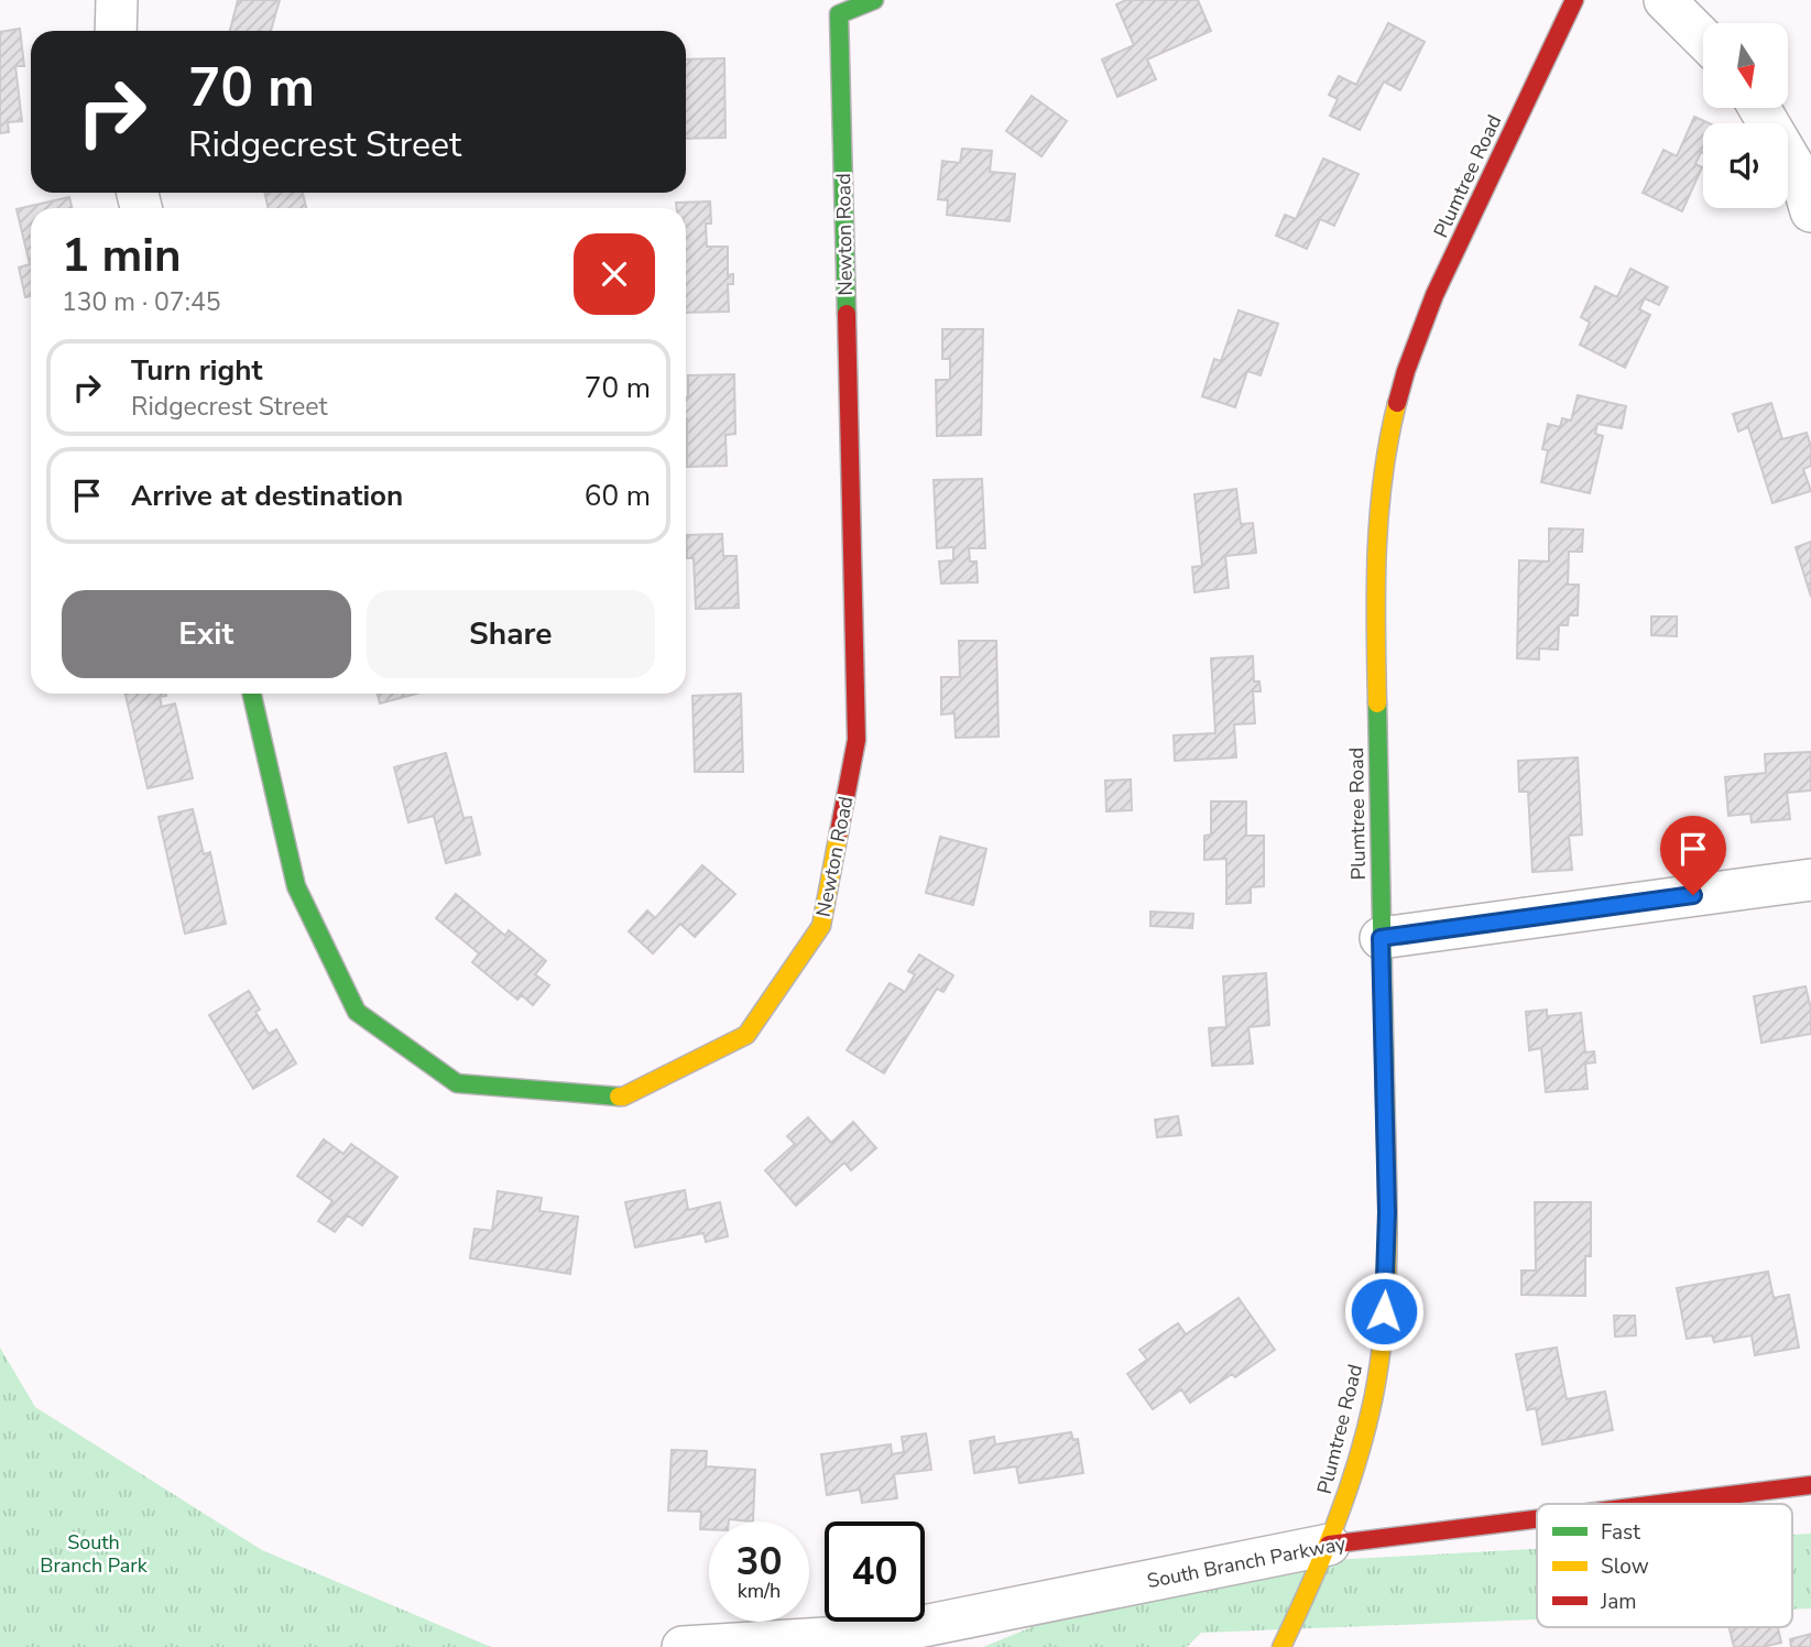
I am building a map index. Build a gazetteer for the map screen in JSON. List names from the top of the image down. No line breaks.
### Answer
{"streets":{"street":["Plumtree Road","Newton Road","South Branch Parkway"]},"crossings":[["Plumtree Road","South Branch Parkway"]],"parks":["South Branch Park"],"legend":["Fast","Slow","Jam"],"north":"bottom","page":{"turn":["70 m","Ridgecrest Street"],"heading":["1 min","130 m · 07:45"],"list":[{"name":"Turn right","note":"Ridgecrest Street","value":"70 m"},{"name":"Arrive at destination","value":"60 m"}],"buttons":["Exit","Share"],"speed":"30 km/h","limit":"40"}}
